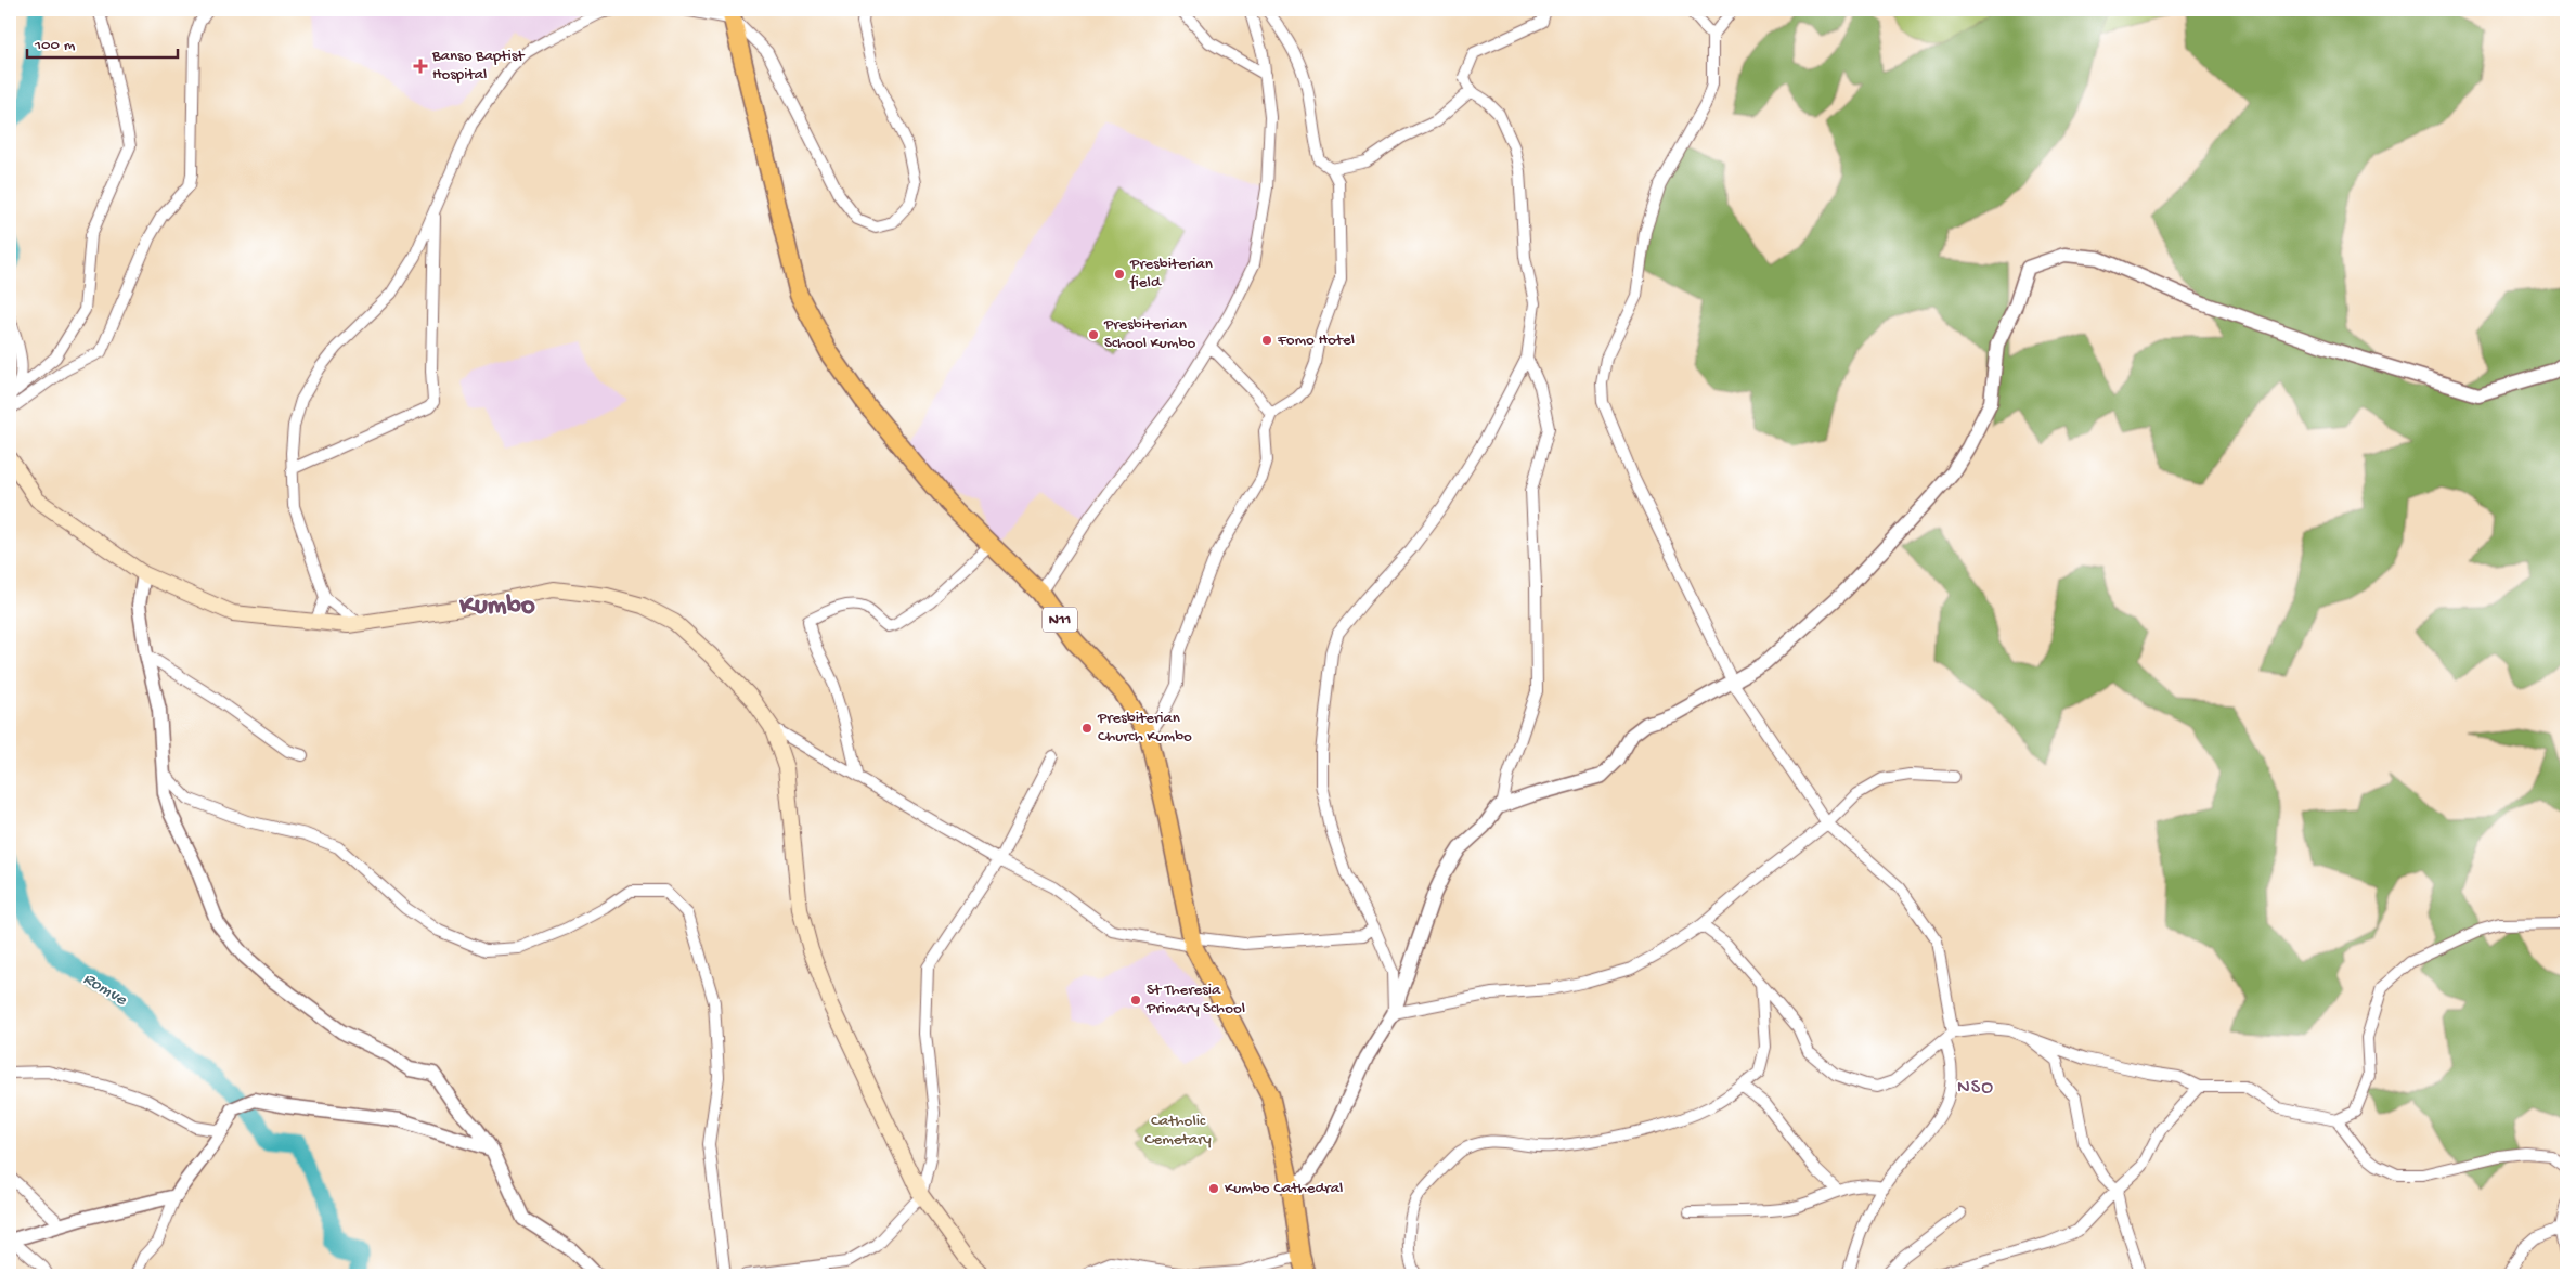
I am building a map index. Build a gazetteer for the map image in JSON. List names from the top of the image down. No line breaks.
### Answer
{"streets":{"highway":["N11"]},"districts":["Kumbo","NSO"],"water":["Romve"],"parks":["Catholic Cemetary"],"places":{"health":["Banso Baptist Hospital"],"other":["Presbiterian field","Presbiterian School Kumbo","Fomo Hotel","Presbiterian Church Kumbo","St Theresia Primary School","Kumbo Cathedral"]},"scale_bar":"100 m"}
